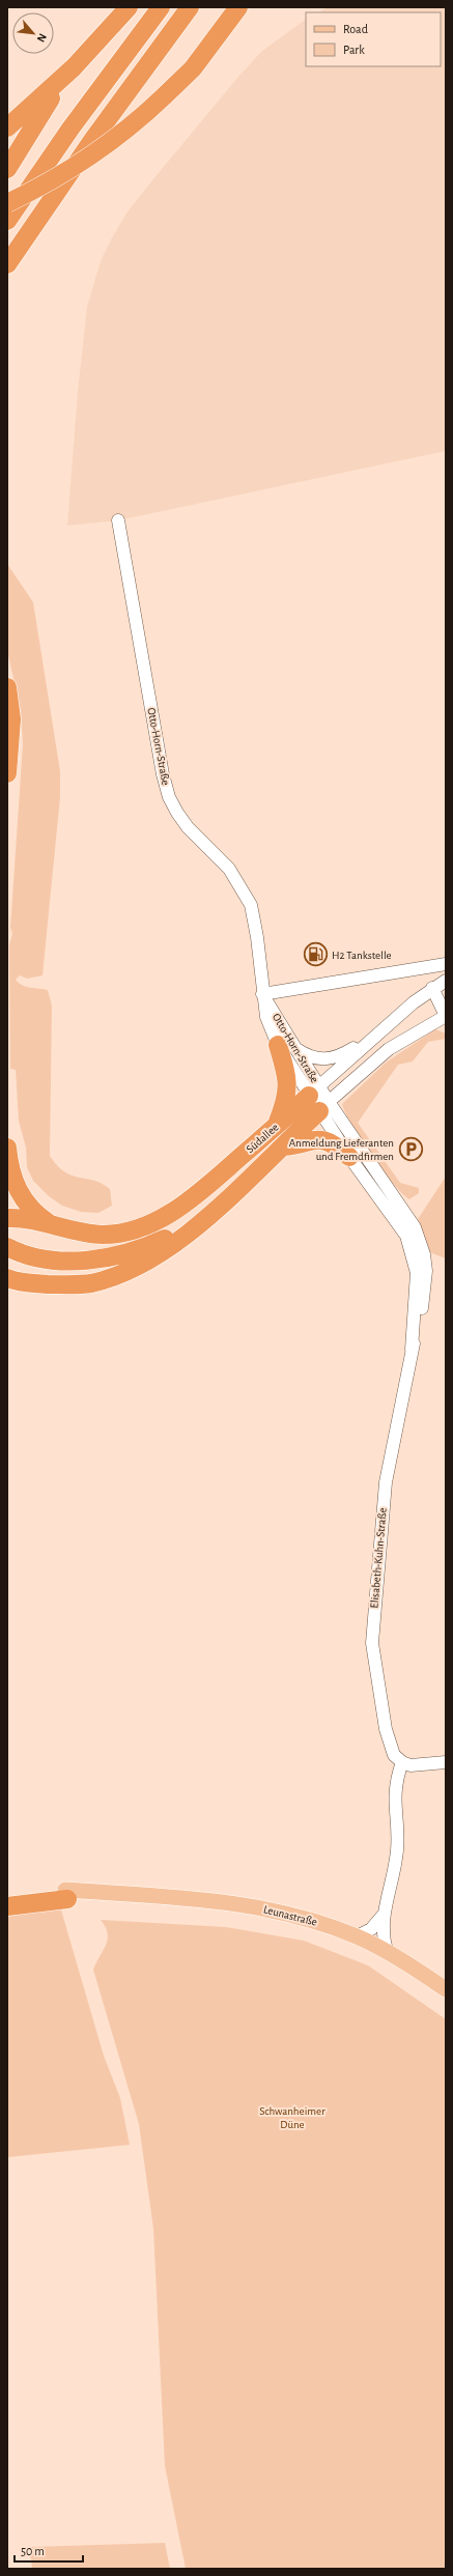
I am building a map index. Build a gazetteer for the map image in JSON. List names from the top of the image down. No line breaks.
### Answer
{"streets":{"highway":["Südallee"],"main road":["Leunastraße"],"street":["Otto-Horn-Straße","Elisabeth-Kuhn-Straße"]},"crossings":[["Otto-Horn-Straße","Südallee"],["Otto-Horn-Straße","Elisabeth-Kuhn-Straße"],["Südallee","Elisabeth-Kuhn-Straße"]],"parks":["Schwanheimer Düne"],"places":{"fuel station":["H2 Tankstelle"],"parking":["Anmeldung Lieferanten und Fremdfirmen"]},"legend":["Road","Park"],"scale_bar":"50 m","north":"bottom right"}
